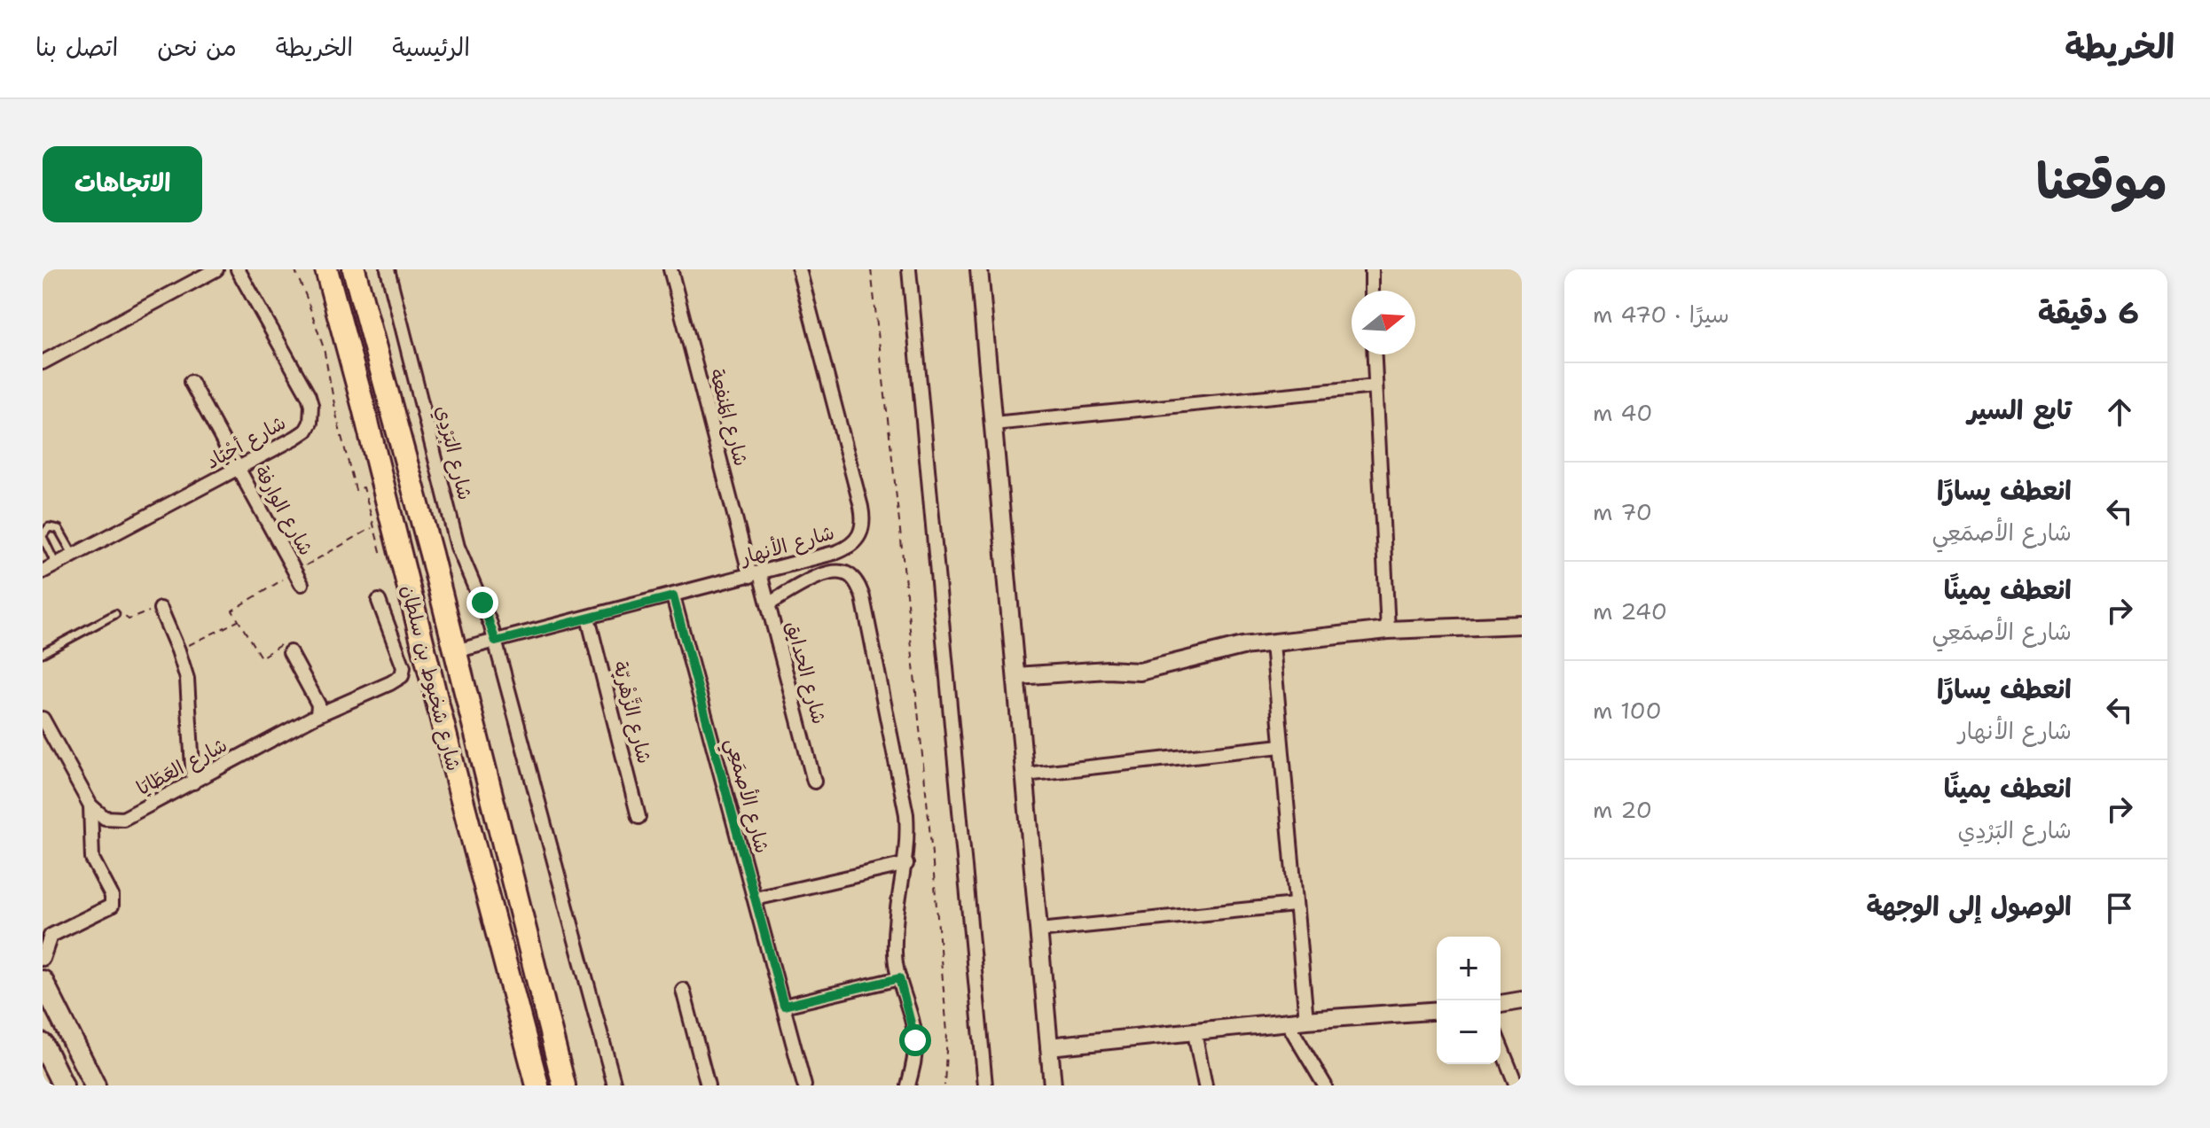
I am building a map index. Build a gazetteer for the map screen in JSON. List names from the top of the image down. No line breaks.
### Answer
{"streets":{"main road":["شارع شخبوط بن سلطان"],"street":["شارع المَنفعة","شارع أجْيَاد","شارع البَرْدِي","شارع الوارفة","شارع الأنهار","شارع الحدايق","شارع الزَّهْريّة","شارع العَطَايَا","شارع الأصمَعِي"]},"crossings":[["شارع المَنفعة","شارع الأنهار"],["شارع المَنفعة","شارع الحدايق"],["شارع أجْيَاد","شارع الوارفة"],["شارع البَرْدِي","شارع الأنهار"],["شارع الأنهار","شارع الحدايق"],["شارع الأنهار","شارع شخبوط بن سلطان"],["شارع الأنهار","شارع الزَّهْريّة"],["شارع الأنهار","شارع الأصمَعِي"]],"north":"right","page":{"header":"الخريطة","nav":["الرئيسية","الخريطة","من نحن","اتصل بنا"],"title":"موقعنا","buttons":"الاتجاهات","heading":["6 دقيقة","سيرًا · 470 m"],"list":[["تابع السير","40 m"],["انعطف يسارًا","شارع الأصمَعِي","70 m"],["انعطف يمينًا","شارع الأصمَعِي","240 m"],["انعطف يسارًا","شارع الأنهار","100 m"],["انعطف يمينًا","شارع البَرْدِي","20 m"],"الوصول إلى الوجهة"],"map_buttons":["+","−"]}}
